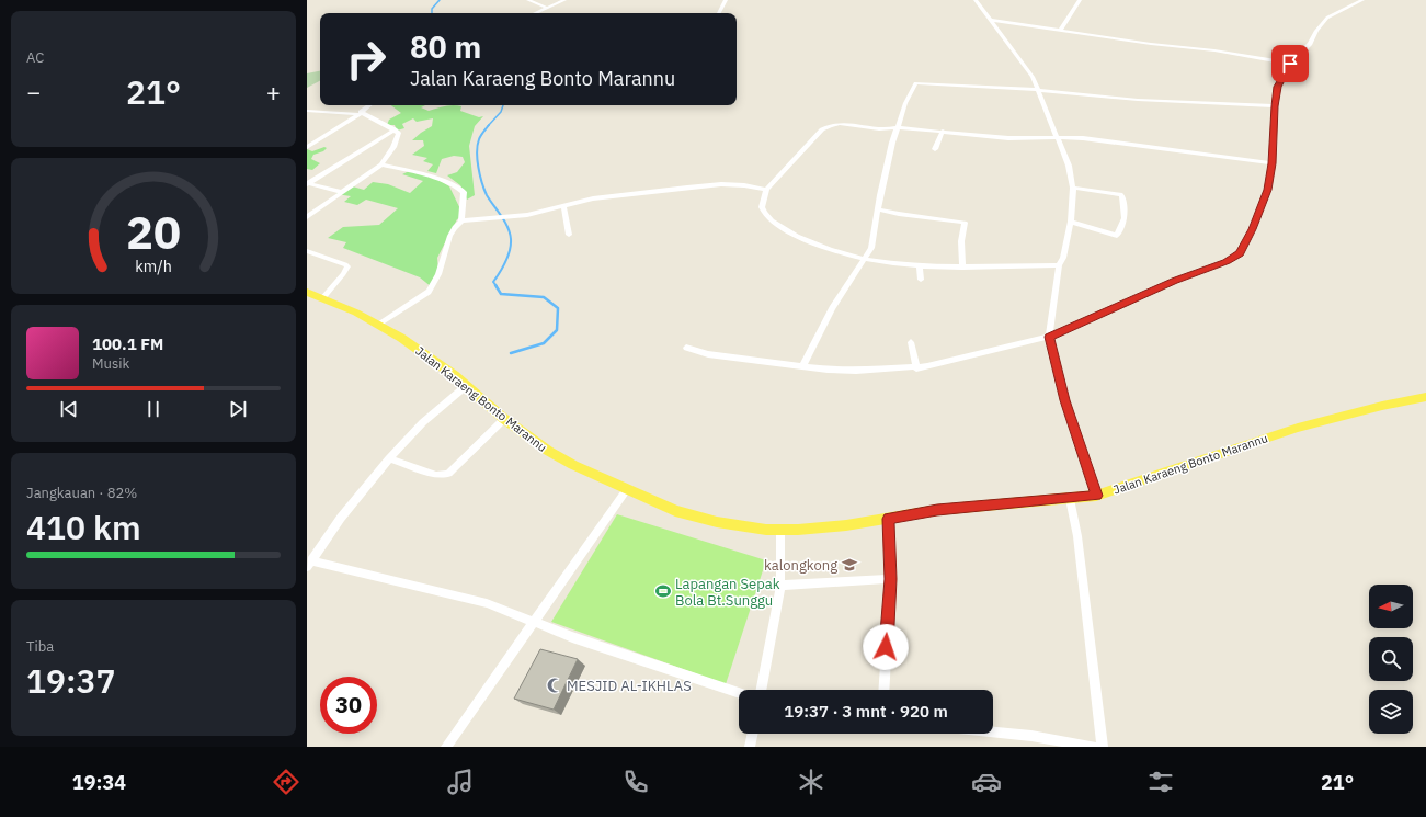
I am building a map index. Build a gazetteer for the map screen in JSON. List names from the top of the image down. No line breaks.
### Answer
{"streets":{"main road":["Jalan Karaeng Bonto Marannu"]},"places":{"school or university":["kalongkong"],"sports":["Lapangan Sepak Bola Bt.Sunggu"],"mosque":["MESJID AL-IKHLAS"]},"north":"left","page":{"tile":["AC",["Jangkauan · 82%","410 km"],["Tiba","19:37"]],"turn":["80 m","Jalan Karaeng Bonto Marannu"],"heat":["−","21°","+"],"song":["100.1 FM","Musik"],"limit":"30","trip":"19:37 · 3 mnt · 920 m","tabs":["19:34","21°"],"gauge":["20","km/h"]}}
